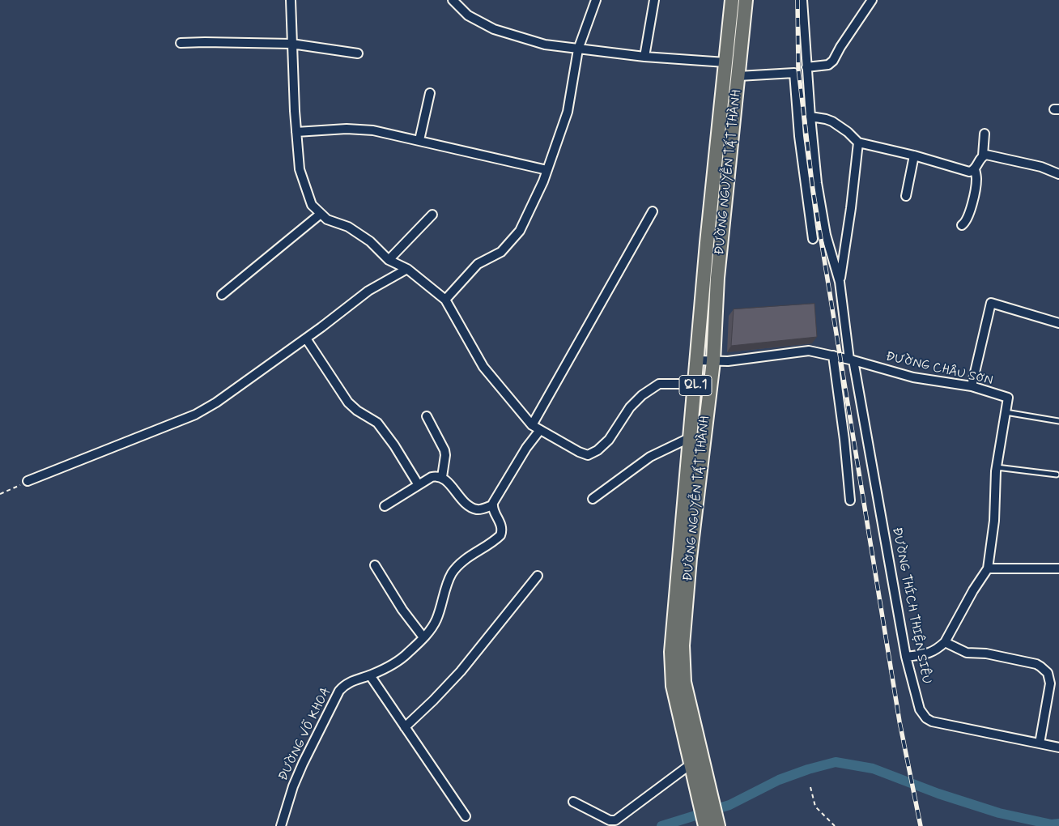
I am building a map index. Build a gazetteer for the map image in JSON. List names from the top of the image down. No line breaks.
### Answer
{"streets":{"main road":["ĐƯỜNG NGUYỄN TẤT THÀNH","QL.1"],"street":["ĐƯỜNG CHÂU SƠN","ĐƯỜNG THÍCH THIỆN SIÊU","ĐƯỜNG VÕ KHOA"]},"crossings":[["ĐƯỜNG NGUYỄN TẤT THÀNH","ĐƯỜNG CHÂU SƠN"],["ĐƯỜNG CHÂU SƠN","ĐƯỜNG THÍCH THIỆN SIÊU"]]}
